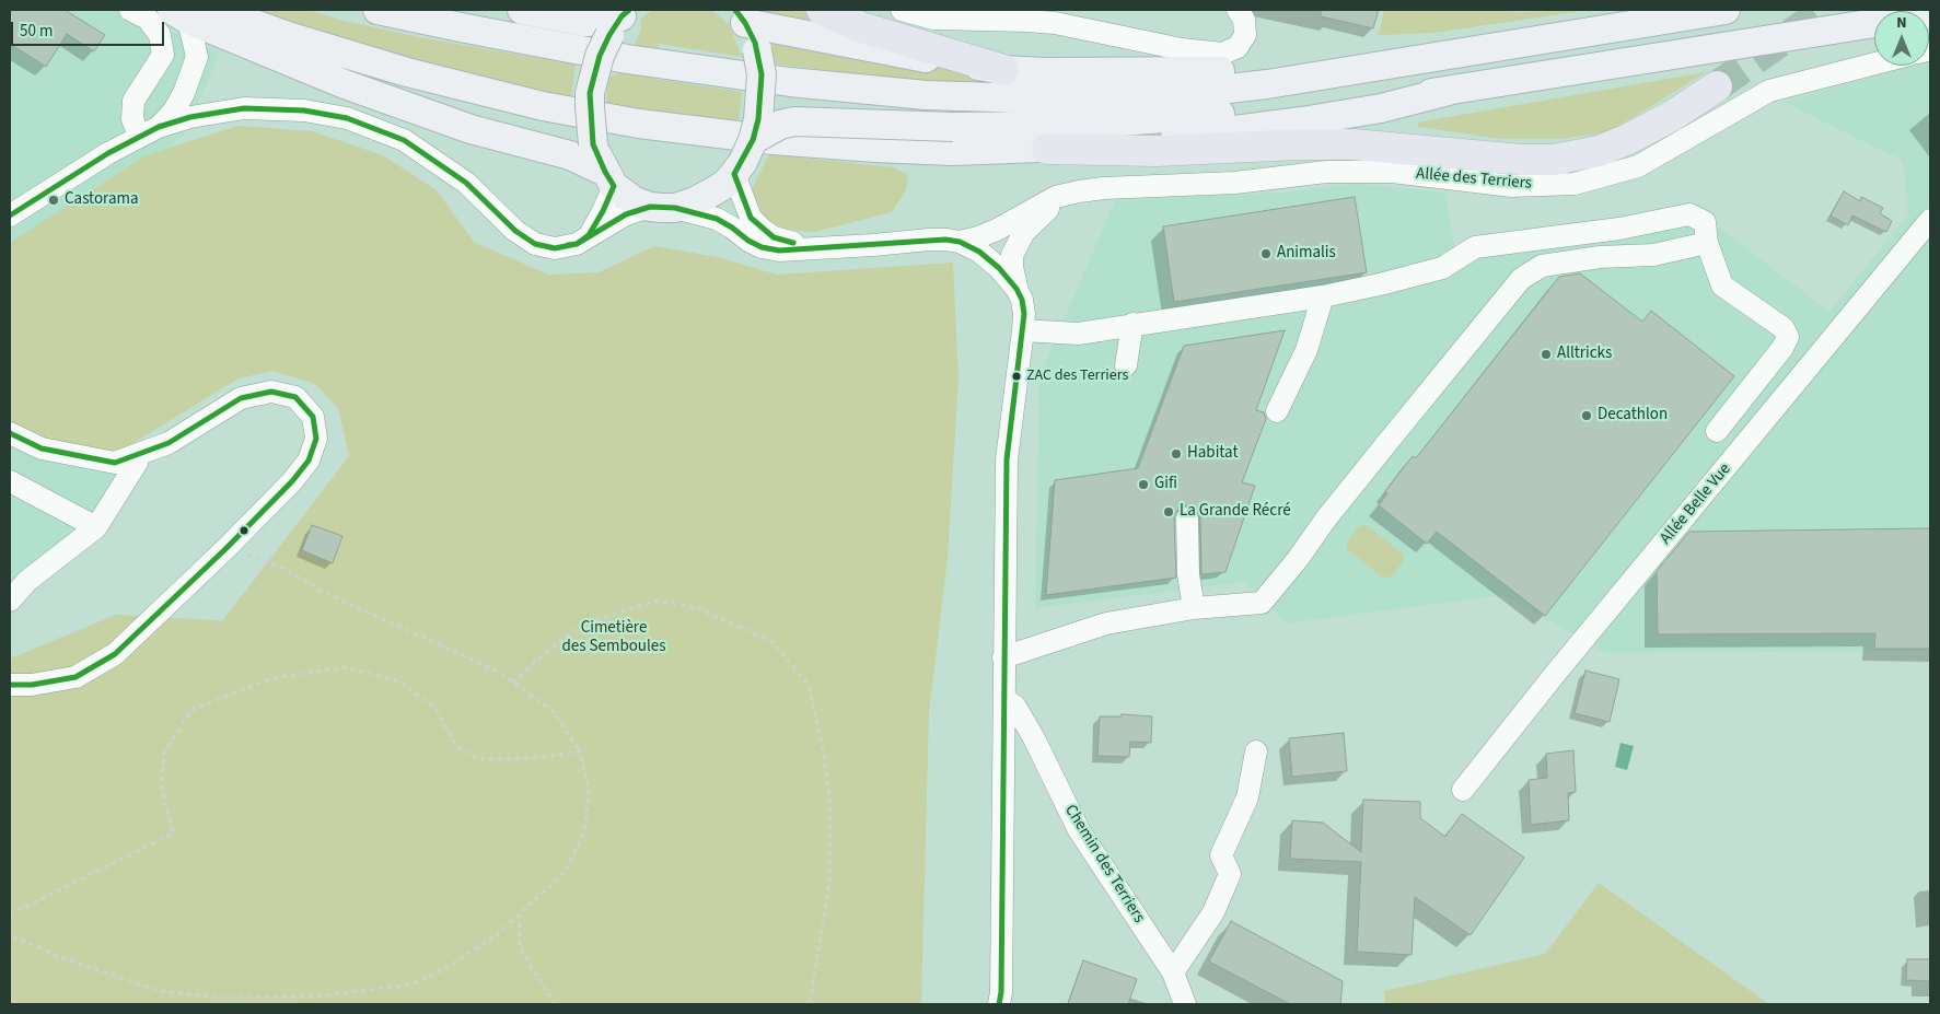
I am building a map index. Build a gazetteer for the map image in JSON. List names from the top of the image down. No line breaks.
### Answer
{"streets":{"street":["Allée des Terriers","Allée Belle Vue","Chemin des Terriers"]},"parks":["Cimetière des Semboules"],"places":["Castorama","Animalis","Alltricks","ZAC des Terriers","Decathlon","Habitat","Gifi","La Grande Récré"],"scale_bar":"50 m","north":"top"}
